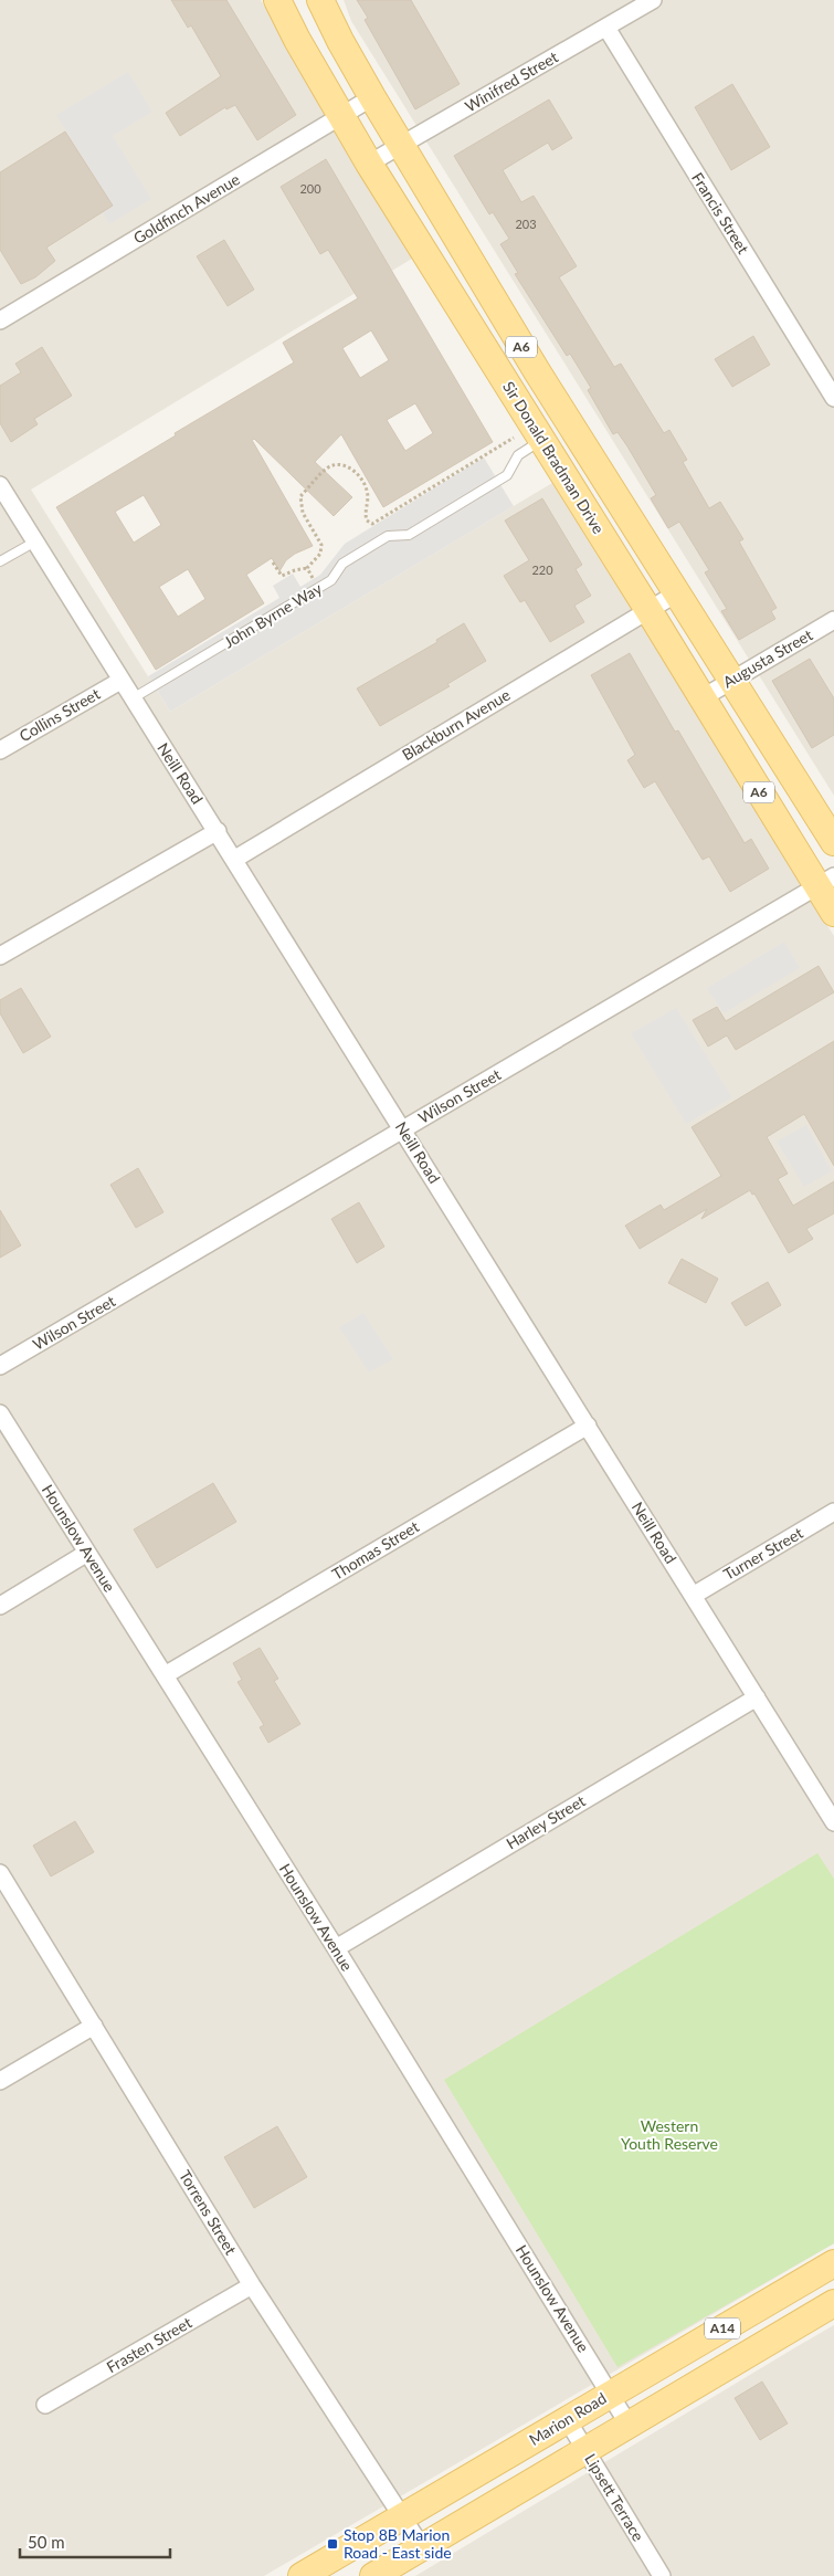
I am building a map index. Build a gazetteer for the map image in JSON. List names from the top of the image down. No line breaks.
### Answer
{"streets":{"main road":["A6","Sir Donald Bradman Drive","A14","Marion Road"],"street":["Winifred Street","Goldfinch Avenue","Francis Street","Augusta Street","Collins Street","Blackburn Avenue","Neill Road","Wilson Street","Hounslow Avenue","Thomas Street","Turner Street","Harley Street","Torrens Street","Frasten Street","Lipsett Terrace"],"lane":["John Byrne Way"]},"crossings":[["Winifred Street","Francis Street"],["Winifred Street","Sir Donald Bradman Drive"],["Goldfinch Avenue","Sir Donald Bradman Drive"],["Sir Donald Bradman Drive","John Byrne Way"],["Sir Donald Bradman Drive","Augusta Street"],["Sir Donald Bradman Drive","Blackburn Avenue"],["Sir Donald Bradman Drive","Wilson Street"],["John Byrne Way","Neill Road"],["Collins Street","Neill Road"],["Blackburn Avenue","Neill Road"],["Neill Road","Wilson Street"],["Neill Road","Thomas Street"],["Neill Road","Turner Street"],["Neill Road","Harley Street"],["Hounslow Avenue","Thomas Street"],["Hounslow Avenue","Harley Street"],["Hounslow Avenue","A14"],["Hounslow Avenue","Marion Road"],["Torrens Street","A14"],["Torrens Street","Frasten Street"],["Torrens Street","Marion Road"],["A14","Lipsett Terrace"],["Marion Road","Lipsett Terrace"]],"parks":["Western Youth Reserve"],"places":{"transit":["Stop 8B Marion Road - East side"]},"house_numbers":["200","203","220"],"scale_bar":"50 m"}
